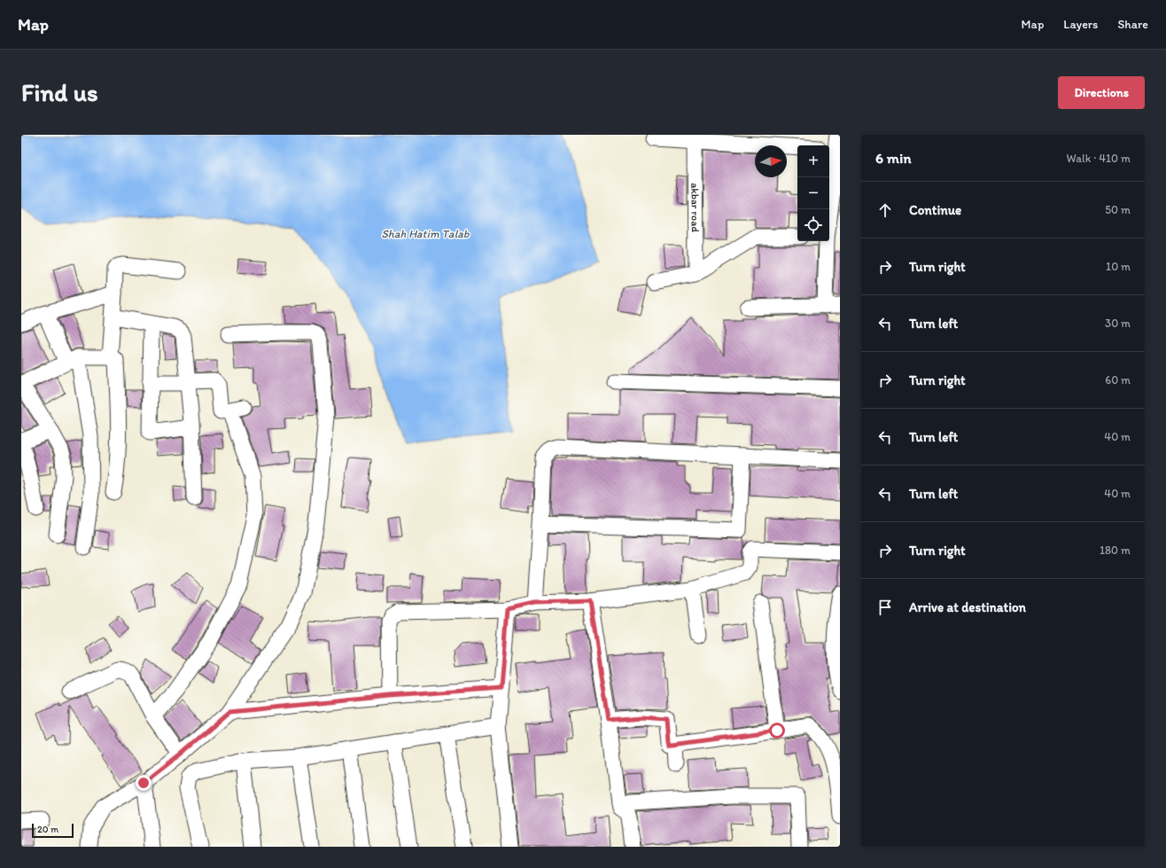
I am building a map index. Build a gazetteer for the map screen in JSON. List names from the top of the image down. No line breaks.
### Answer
{"streets":{"street":["akbar road"]},"water":["Shah Hatim Talab"],"scale_bar":"20 m","north":"right","page":{"header":"Map","nav":["Map","Layers","Share"],"buttons":"Directions","title":"Find us","heading":["6 min","Walk · 410 m"],"map_buttons":["+","−"],"list":[["Continue","50 m"],["Turn right","10 m"],["Turn left","30 m"],["Turn right","60 m"],["Turn left","40 m"],["Turn left","40 m"],["Turn right","180 m"],"Arrive at destination"],"scale":"20 m"}}
